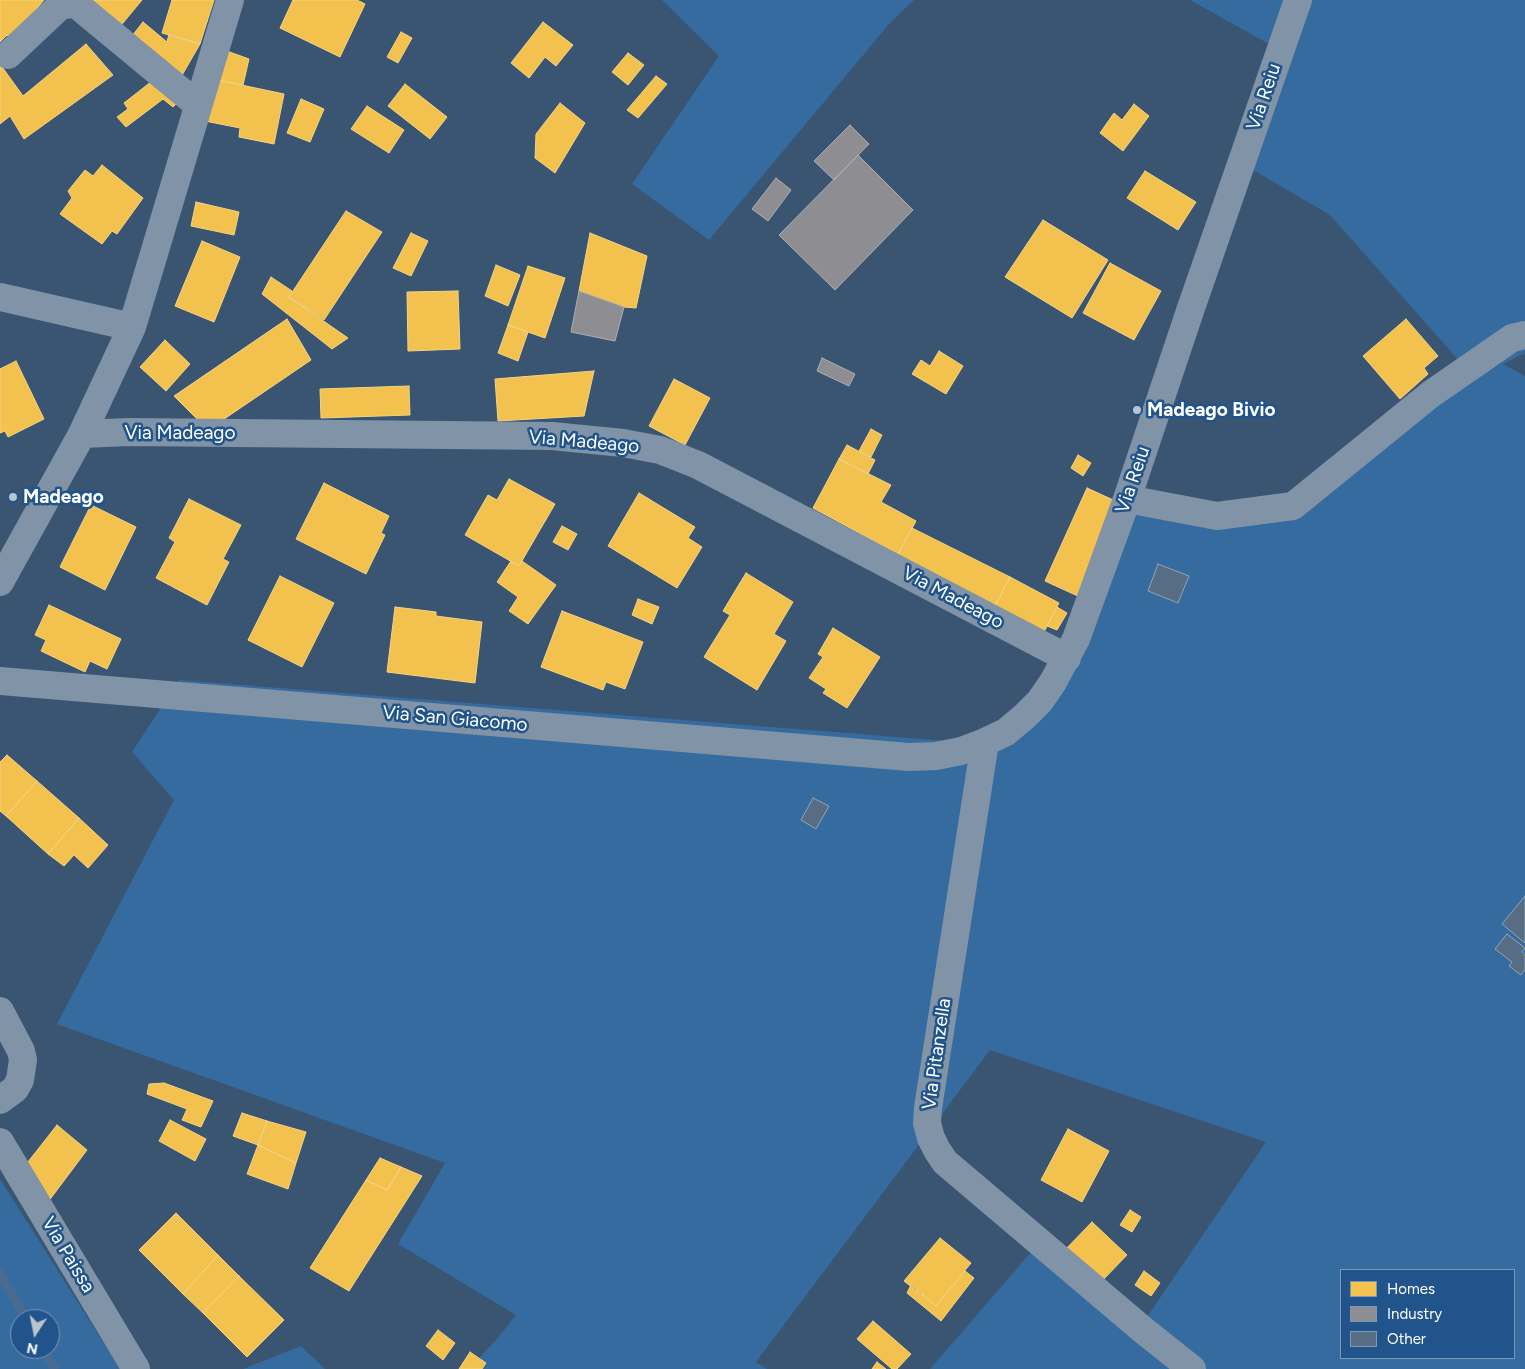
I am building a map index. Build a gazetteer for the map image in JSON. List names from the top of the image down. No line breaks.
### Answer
{"streets":{"street":["Via Reiu","Via Madeago","Via San Giacomo","Via Pitanzella","Via Paissa"]},"crossings":[["Via Reiu","Via Madeago"],["Via Reiu","Via San Giacomo"],["Via Reiu","Via Pitanzella"]],"places":["Madeago Bivio","Madeago"],"legend":["Homes","Industry","Other"],"north":"bottom"}
